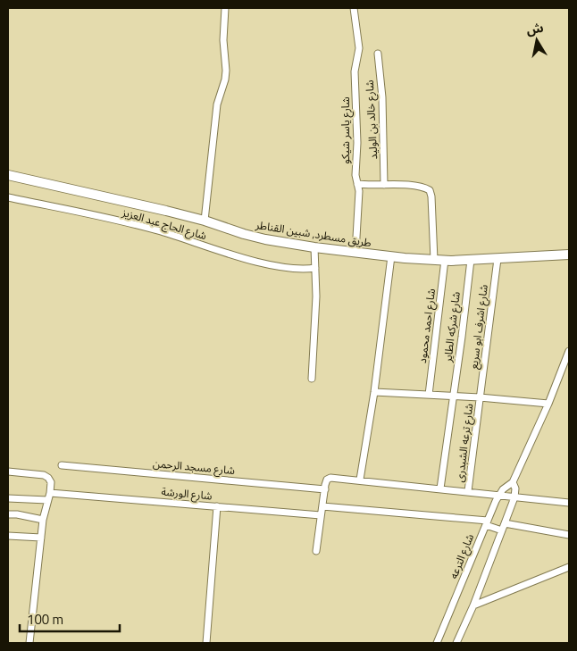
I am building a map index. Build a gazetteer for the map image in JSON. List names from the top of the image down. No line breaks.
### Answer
{"streets":{"main road":["طريق مسطرد, شبين القناطر"],"street":["شارع خالد بن الوليد","شارع ياسر شيكو","شارع الحاج عبد العزيز","شارع احمد محمود","شارع شركه الطاير","شارع اشرف ابو سريع","شارع ترعه الشبدرى","شارع مسجد الرحمن","شارع الورشة","شارع الترعه"]},"crossings":[["شارع ياسر شيكو","طريق مسطرد, شبين القناطر"],["طريق مسطرد, شبين القناطر","شارع احمد محمود"],["طريق مسطرد, شبين القناطر","شارع شركه الطاير"],["طريق مسطرد, شبين القناطر","شارع اشرف ابو سريع"],["شارع اشرف ابو سريع","شارع ترعه الشبدرى"]],"scale_bar":"100 m","north":"top"}
